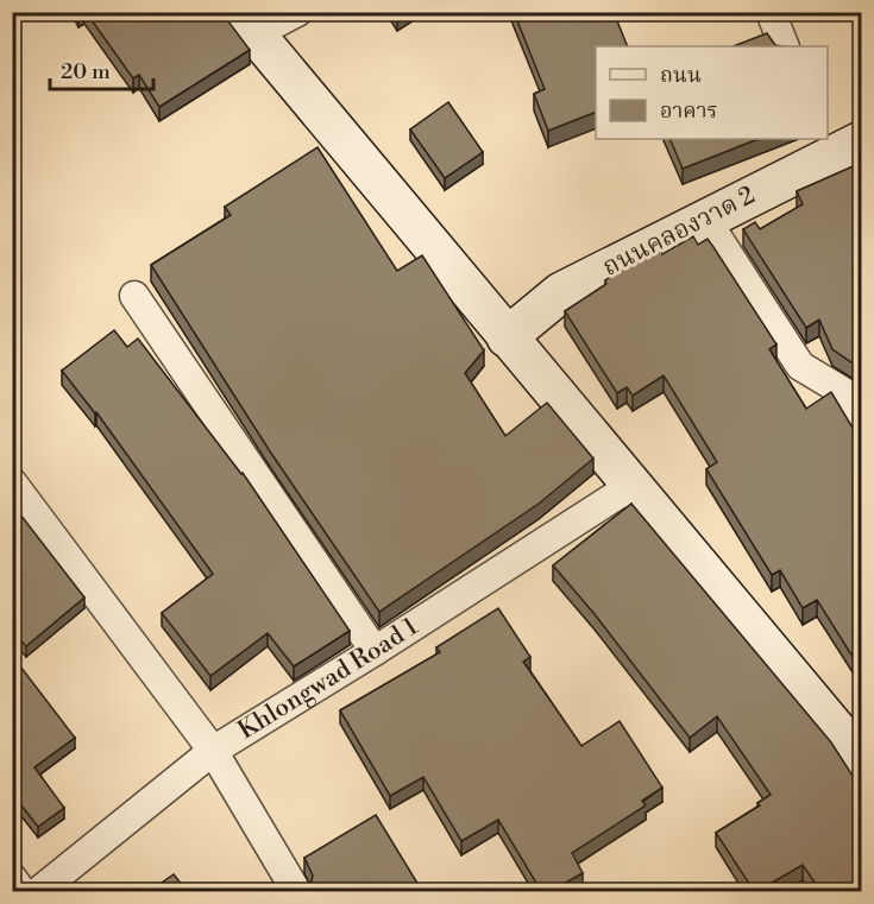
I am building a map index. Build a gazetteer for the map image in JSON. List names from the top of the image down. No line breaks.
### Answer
{"streets":{"street":["ถนนคลองวาด 2","Khlongwad Road 1"]},"legend":["ถนน","อาคาร"],"scale_bar":"20 m"}
